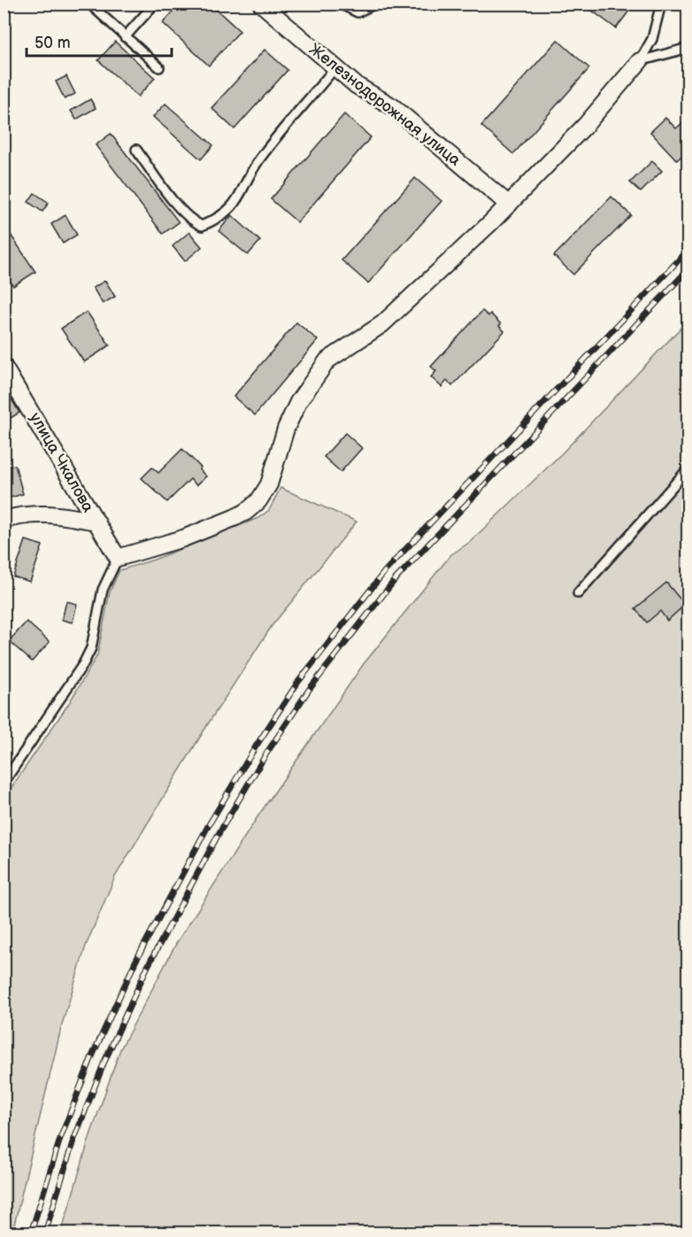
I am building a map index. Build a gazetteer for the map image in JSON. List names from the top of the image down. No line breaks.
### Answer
{"streets":{"street":["Железнодорожная улица","улица Чкалова"]},"scale_bar":"50 m"}
